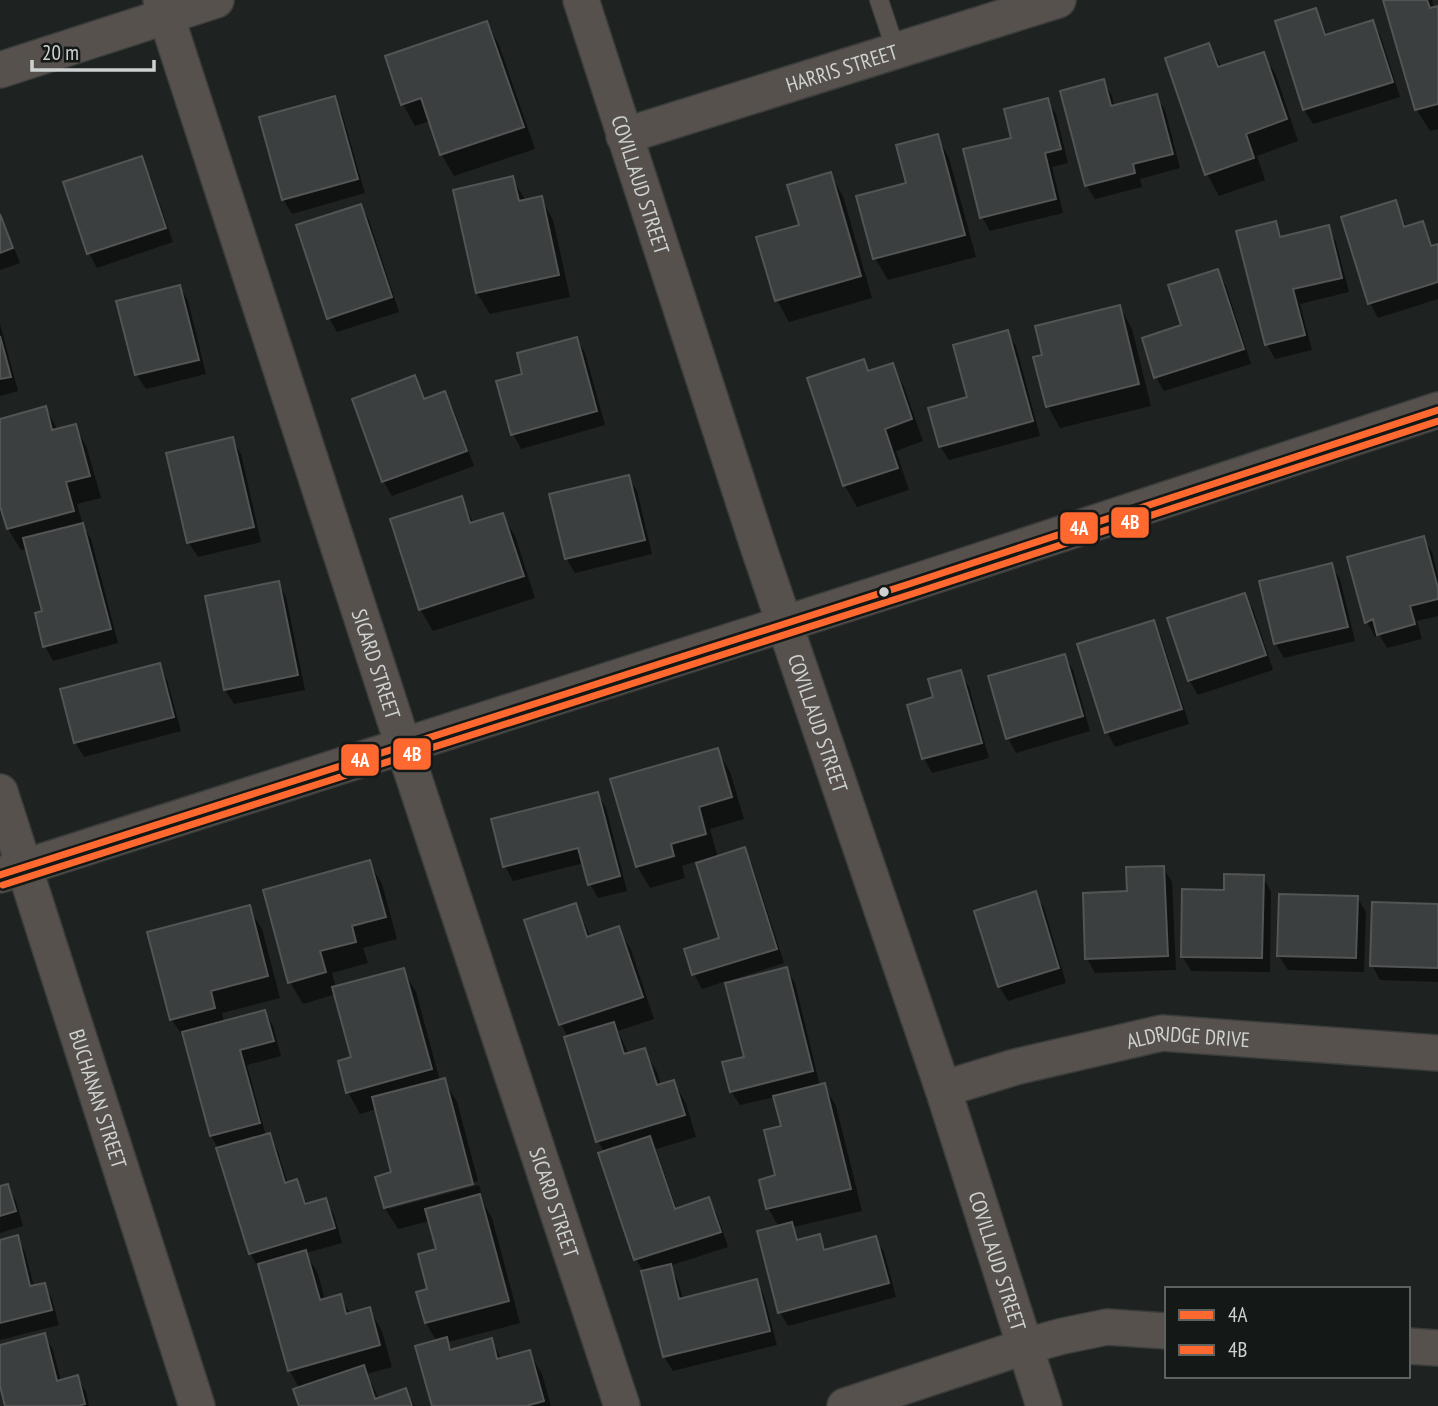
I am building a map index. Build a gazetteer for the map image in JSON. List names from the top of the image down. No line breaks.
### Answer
{"streets":{"street":["HARRIS STREET","COVILLAUD STREET","SICARD STREET","ALDRIDGE DRIVE","BUCHANAN STREET"]},"crossings":[["HARRIS STREET","COVILLAUD STREET"],["COVILLAUD STREET","ALDRIDGE DRIVE"]],"lines":["transit line 4A","transit line 4B"],"legend":["4A","4B"],"scale_bar":"20 m"}
